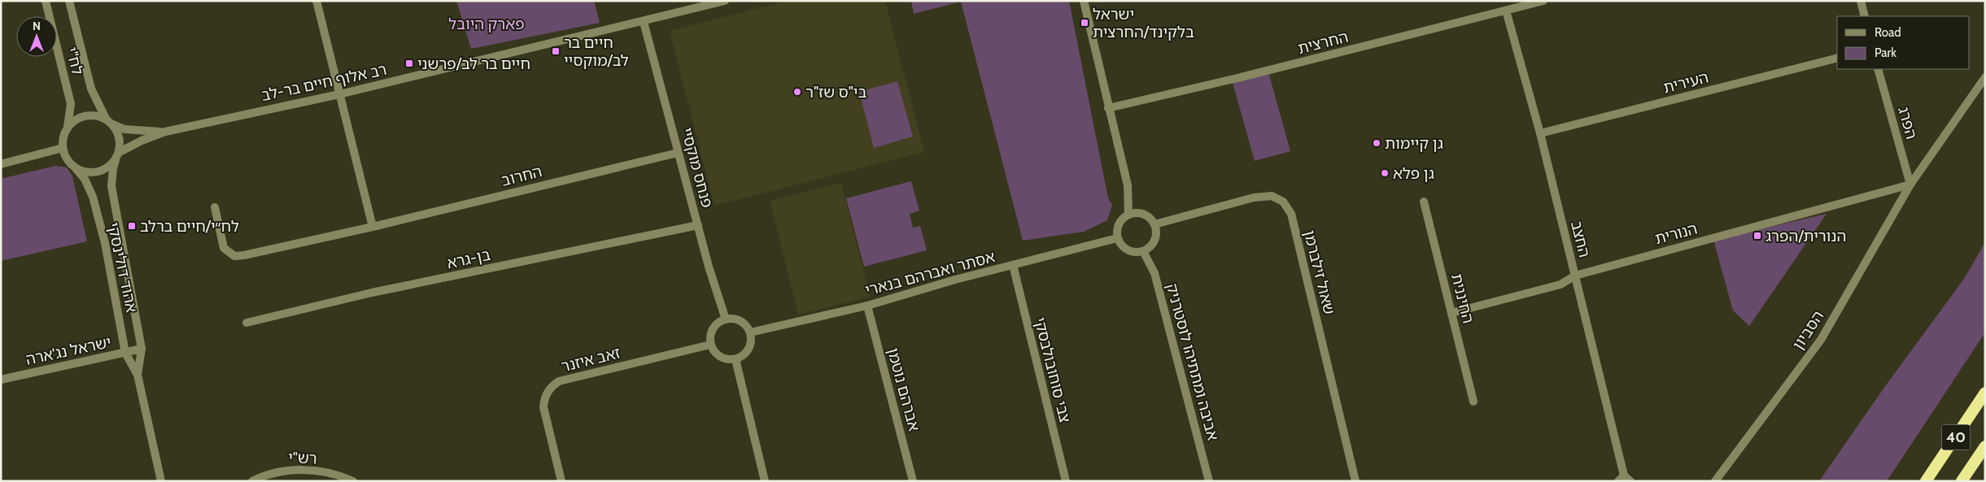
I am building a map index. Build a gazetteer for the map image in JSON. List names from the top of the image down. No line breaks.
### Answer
{"streets":{"highway":["40"],"street":["החרצית","לח\"י","רב אלוף חיים בר-לב","העירית","הפרג","פנחס מוקסיי","החרוב","הנורית","החצב","בן-גרא","אהוד דולינסקי","שאול זילברמן","אסתר ואברהם בנארי","החיננית","הסביון","ישראל נג'ארה","זאב איזנר","אביבה ומתתיהו לוסטרניק","צבי סוחובולבסקי","אברהם נוטמן","רש\"י"]},"crossings":[["החרצית","החצב"],["לח\"י","רב אלוף חיים בר-לב"],["לח\"י","אהוד דולינסקי"],["רב אלוף חיים בר-לב","פנחס מוקסיי"],["רב אלוף חיים בר-לב","אהוד דולינסקי"],["העירית","החצב"],["הפרג","הנורית"],["הפרג","הסביון"],["פנחס מוקסיי","החרוב"],["פנחס מוקסיי","בן-גרא"],["פנחס מוקסיי","אסתר ואברהם בנארי"],["פנחס מוקסיי","זאב איזנר"],["הנורית","החצב"],["הנורית","החיננית"],["הנורית","הסביון"],["אהוד דולינסקי","ישראל נג'ארה"],["שאול זילברמן","אסתר ואברהם בנארי"],["שאול זילברמן","אביבה ומתתיהו לוסטרניק"],["אסתר ואברהם בנארי","זאב איזנר"],["אסתר ואברהם בנארי","אביבה ומתתיהו לוסטרניק"],["אסתר ואברהם בנארי","צבי סוחובולבסקי"],["אסתר ואברהם בנארי","אברהם נוטמן"]],"parks":["פארק היובל"],"places":{"transit":["ישראל בלקינד/החרצית","חיים בר לב/מוקסיי","חיים בר לב/פרשני","לח״י/חיים ברלב","הנורית/הפרג"],"other":["בי\"ס שז\"ר","גן קיימות","גן פלא"]},"legend":["Road","Park"],"north":"top"}
